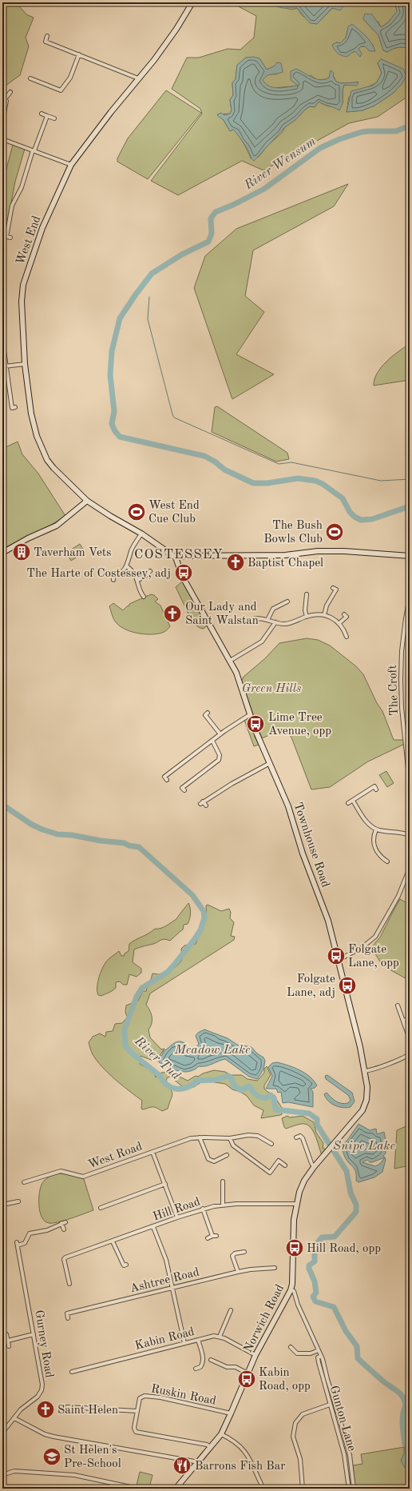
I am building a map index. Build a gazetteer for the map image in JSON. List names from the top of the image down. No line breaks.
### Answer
{"streets":{"street":["West End","The Croft","Townhouse Road","West Road","Hill Road","Ashtree Road","Norwich Road","Kabin Road","Gurney Road","Ruskin Road","Gunton Lane"]},"crossings":[["West End","Townhouse Road"],["Townhouse Road","Norwich Road"],["Hill Road","Norwich Road"],["Norwich Road","Ruskin Road"],["Norwich Road","Gunton Lane"]],"districts":["COSTESSEY"],"water":["River Wensum","Meadow Lake","River Tud","Snipe Lake"],"parks":["Green Hills"],"places":{"sports":["West End Cue Club","The Bush Bowls Club"],"building":["Taverham Vets"],"church":["Baptist Chapel","Our Lady and Saint Walstan","Saint Helen"],"bus stop":["The Harte of Costessey, adj","Lime Tree Avenue, opp","Folgate Lane, opp","Folgate Lane, adj","Hill Road, opp","Kabin Road, opp"],"school or university":["St Helen's Pre-School"],"restaurant":["Barrons Fish Bar"]}}
